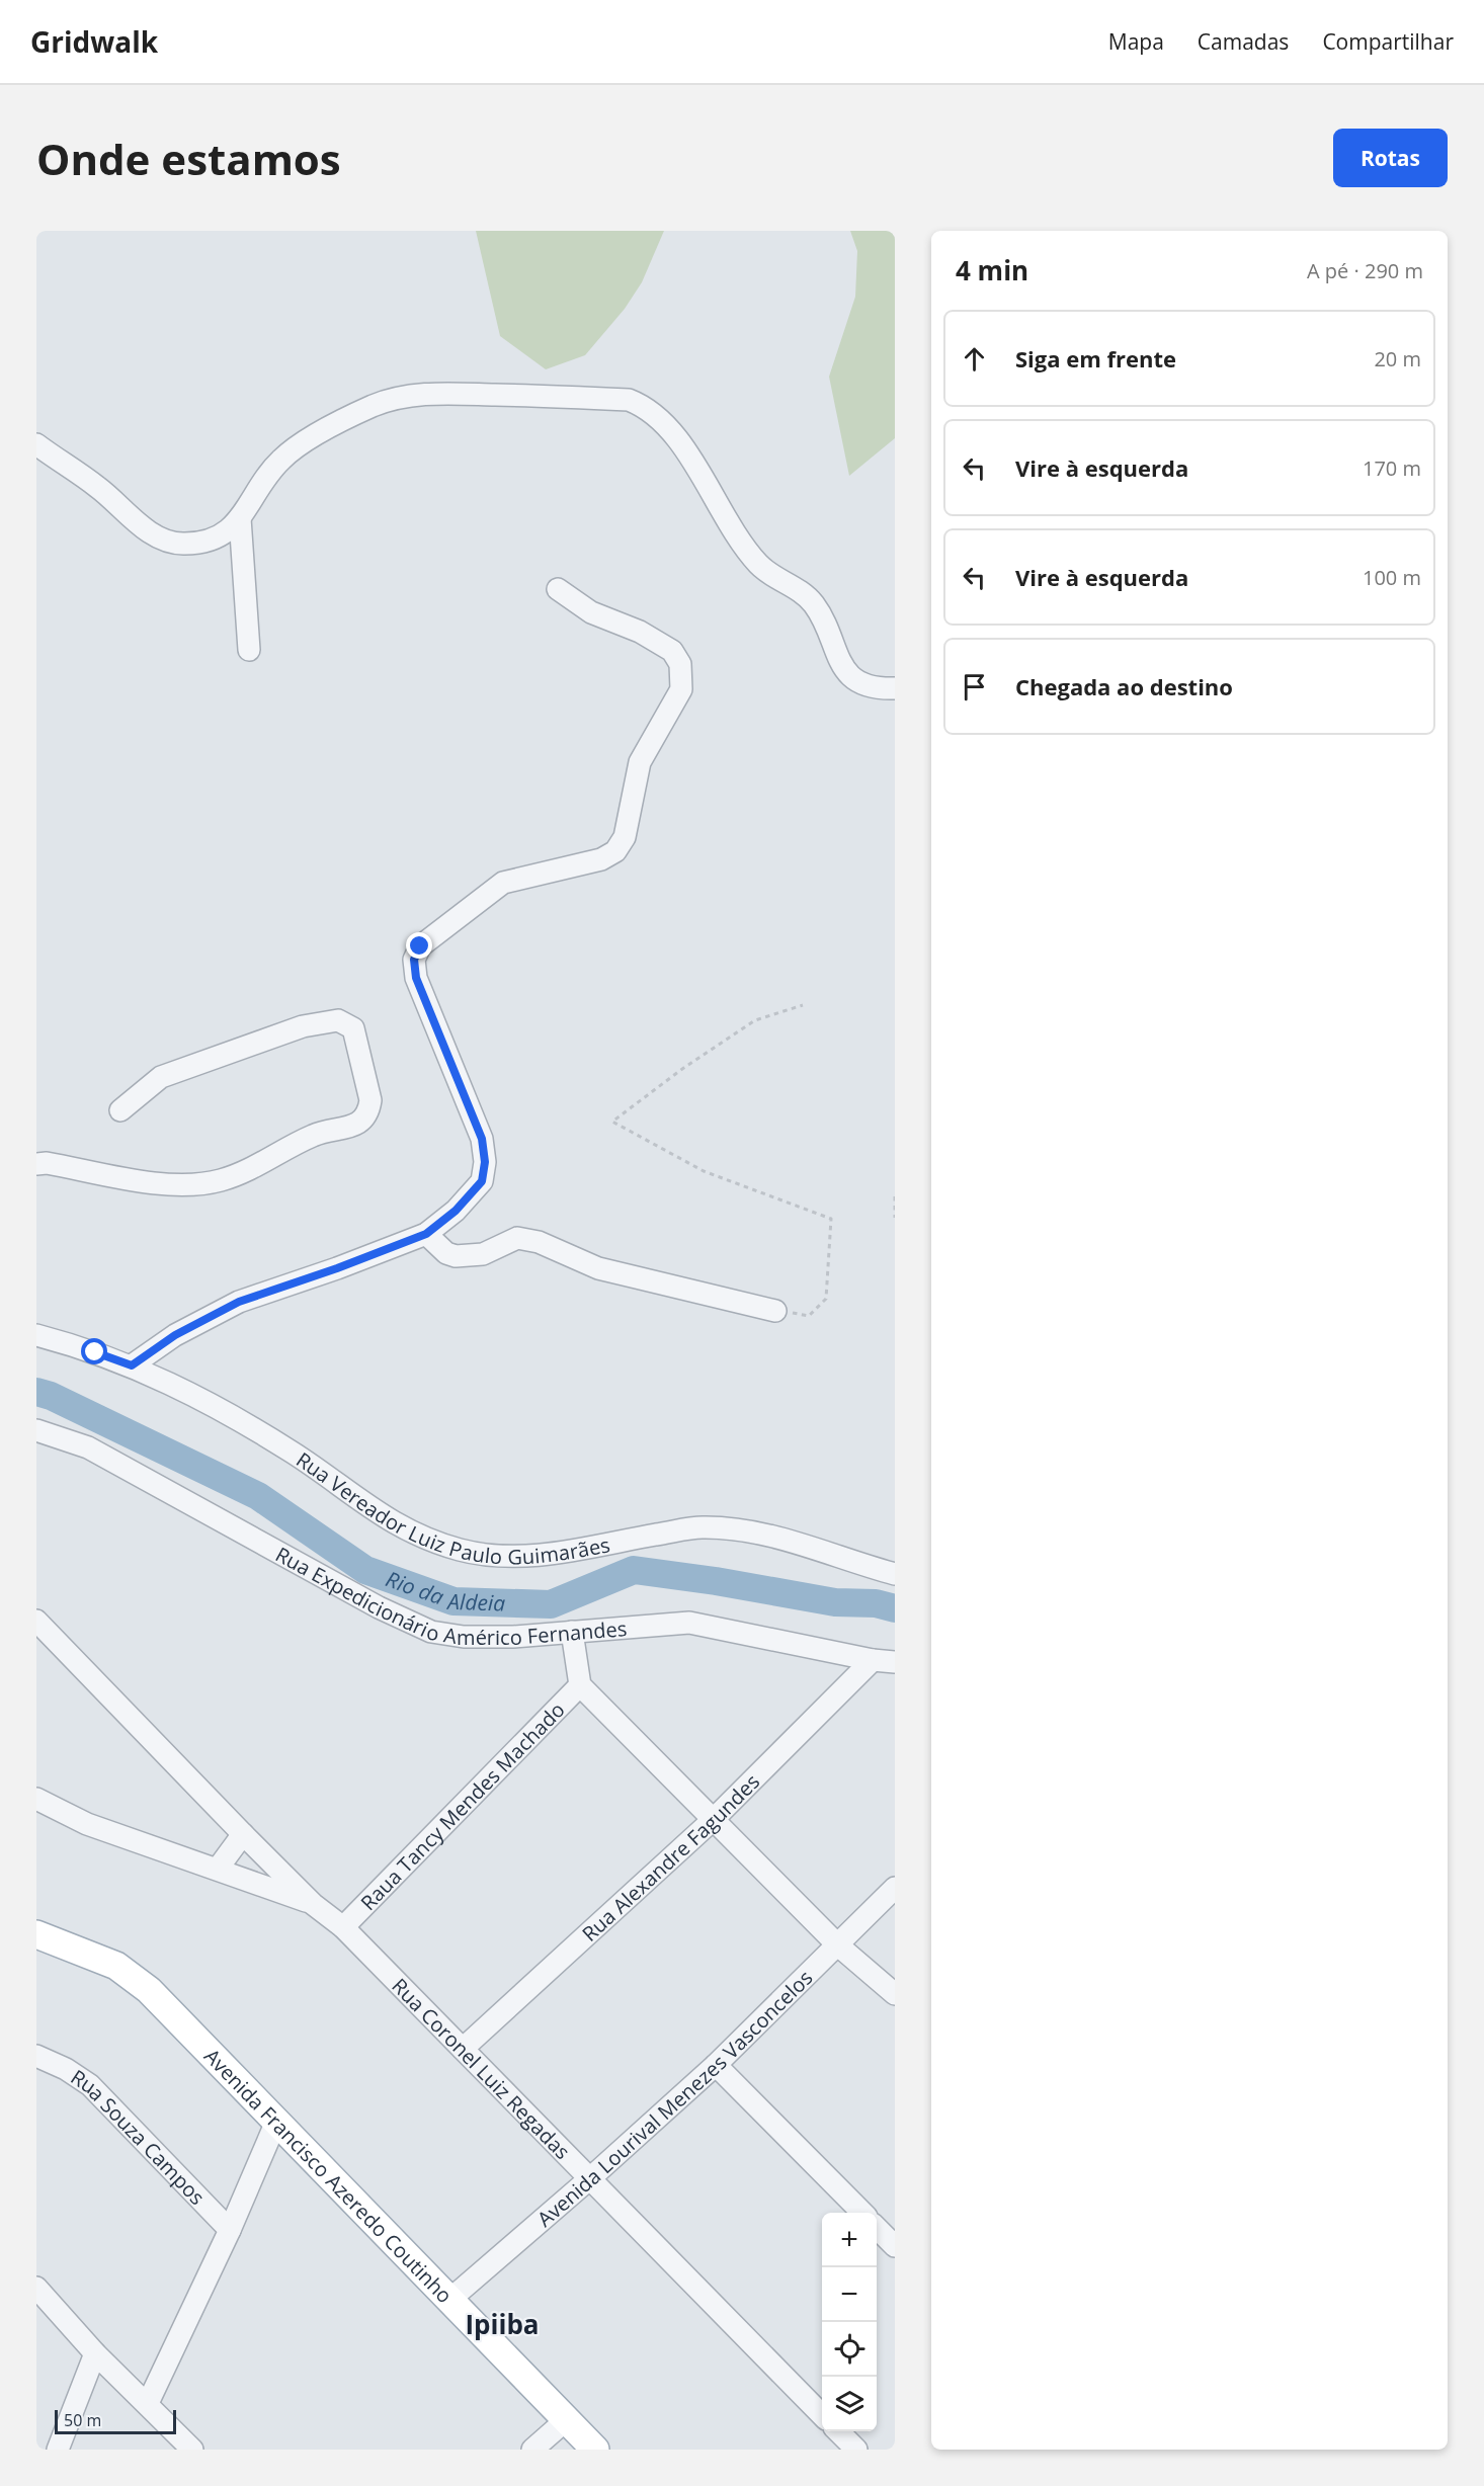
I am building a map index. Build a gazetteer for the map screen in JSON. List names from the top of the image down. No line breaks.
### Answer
{"streets":{"main road":["Avenida Francisco Azeredo Coutinho"],"street":["Rua Vereador Luiz Paulo Guimarães","Rua Expedicionário Américo Fernandes","Raua Tancy Mendes Machado","Rua Alexandre Fagundes","Rua Coronel Luiz Regadas","Avenida Lourival Menezes Vasconcelos","Rua Souza Campos"]},"crossings":[["Rua Expedicionário Américo Fernandes","Rua Alexandre Fagundes"],["Raua Tancy Mendes Machado","Rua Coronel Luiz Regadas"],["Rua Alexandre Fagundes","Rua Coronel Luiz Regadas"],["Rua Coronel Luiz Regadas","Avenida Lourival Menezes Vasconcelos"],["Avenida Lourival Menezes Vasconcelos","Avenida Francisco Azeredo Coutinho"]],"districts":["Ipiiba"],"water":["Rio da Aldeia"],"scale_bar":"50 m","page":{"header":"Gridwalk","nav":["Mapa","Camadas","Compartilhar"],"buttons":"Rotas","title":"Onde estamos","heading":["4 min","A pé · 290 m"],"list":[["Siga em frente","20 m"],["Vire à esquerda","170 m"],["Vire à esquerda","100 m"],"Chegada ao destino"],"map_buttons":["+","−"],"scale":"50 m"}}
